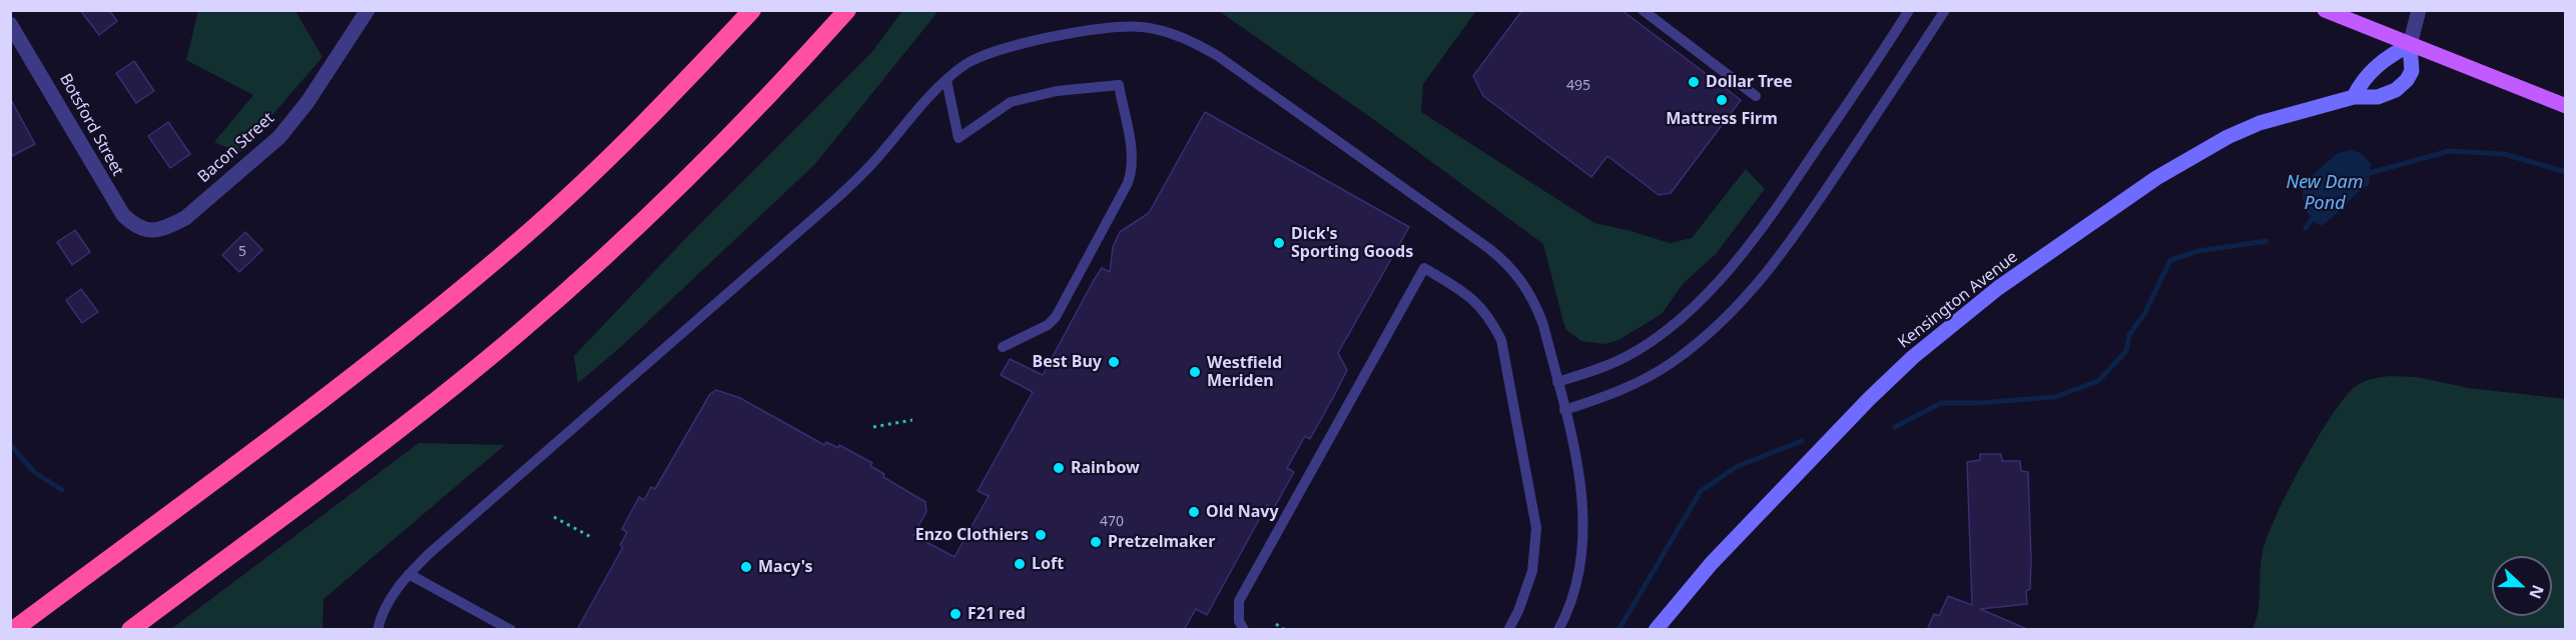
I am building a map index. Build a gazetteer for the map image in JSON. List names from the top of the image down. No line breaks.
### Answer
{"streets":{"main road":["Kensington Avenue"],"street":["Botsford Street","Bacon Street"]},"crossings":[["Botsford Street","Bacon Street"]],"water":["New Dam Pond"],"places":["Dollar Tree","Mattress Firm","Dick's Sporting Goods","Best Buy","Westfield Meriden","Rainbow","Old Navy","Enzo Clothiers","Pretzelmaker","Loft","Macy's","F21 red"],"house_numbers":["495","5","470"],"north":"right"}
